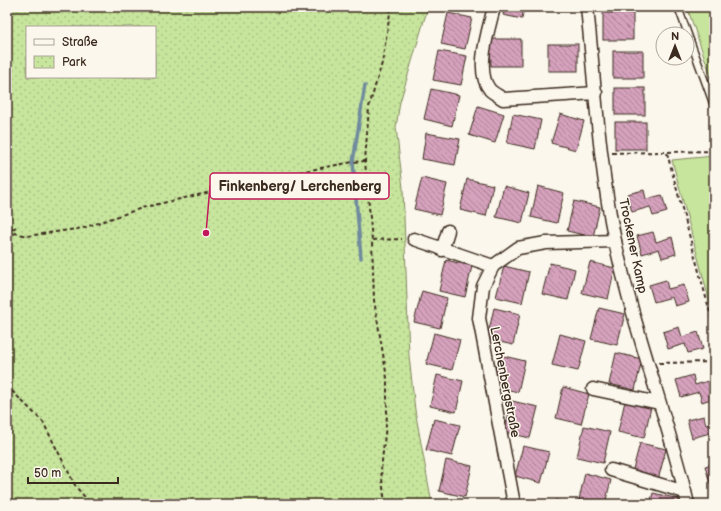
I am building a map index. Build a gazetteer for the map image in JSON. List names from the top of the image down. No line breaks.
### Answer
{"streets":{"street":["Trockener Kamp","Lerchenbergstraße"]},"crossings":[["Trockener Kamp","Lerchenbergstraße"]],"places":["Finkenberg/ Lerchenberg"],"legend":["Straße","Park"],"scale_bar":"50 m","north":"top"}
